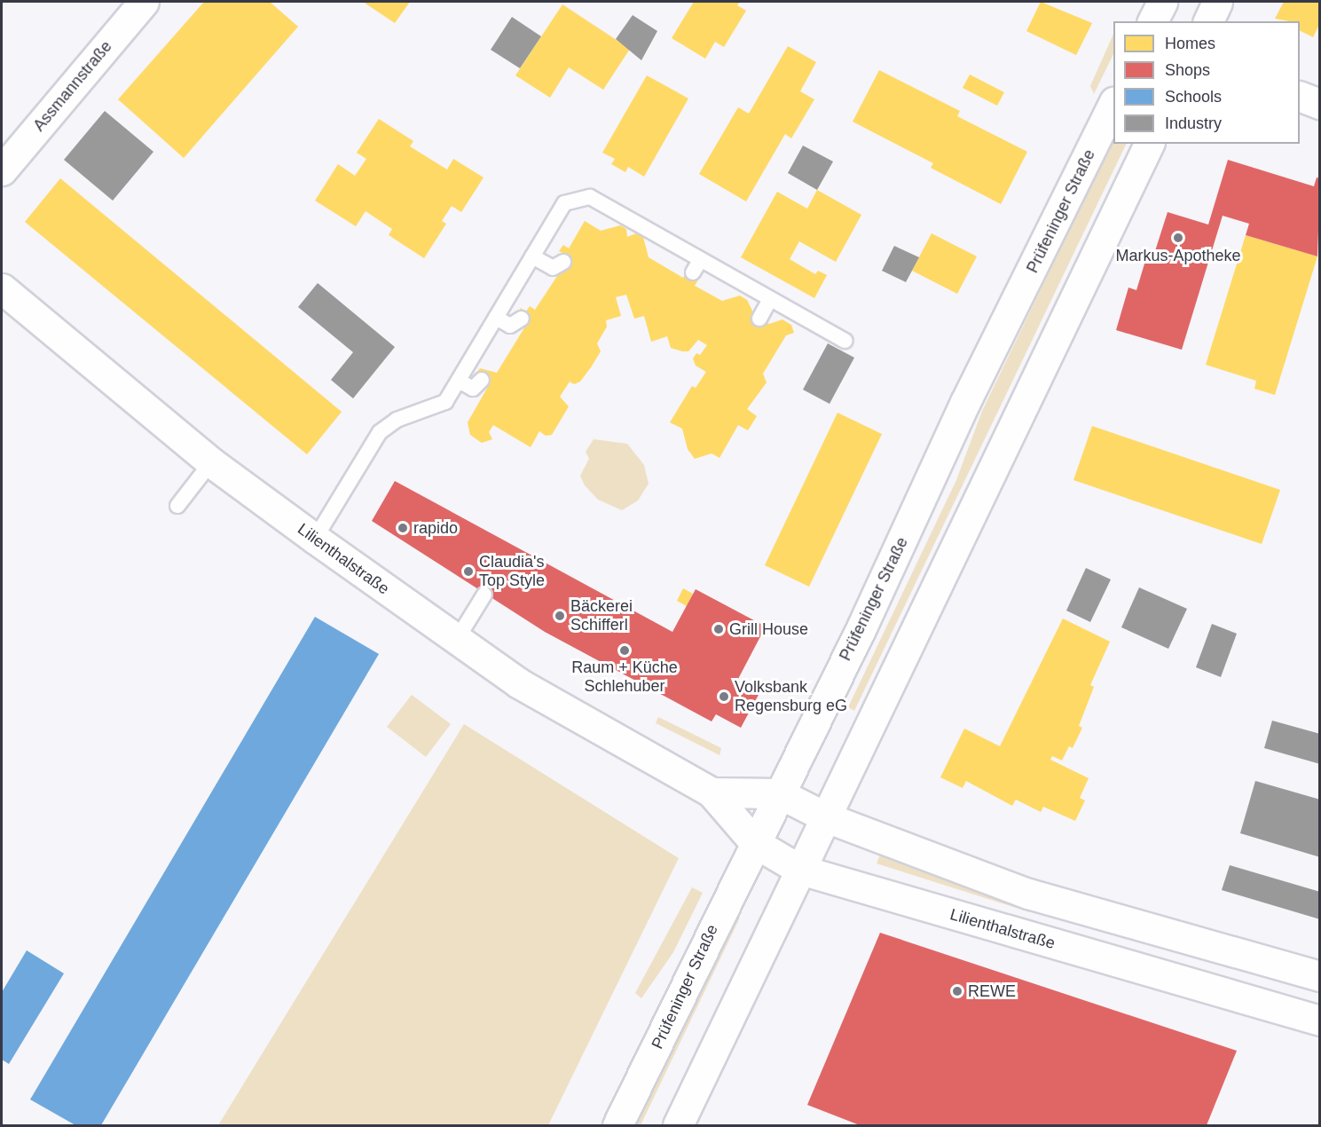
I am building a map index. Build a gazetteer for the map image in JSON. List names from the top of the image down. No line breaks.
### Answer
{"streets":{"street":["Assmannstraße","Prüfeninger Straße","Lilienthalstraße"]},"crossings":[["Prüfeninger Straße","Lilienthalstraße"]],"places":["Markus-Apotheke","rapido","Claudia's Top Style","Bäckerei Schifferl","Grill House","Raum + Küche Schlehuber","Volksbank Regensburg eG","REWE"],"legend":["Homes","Shops","Schools","Industry"]}
